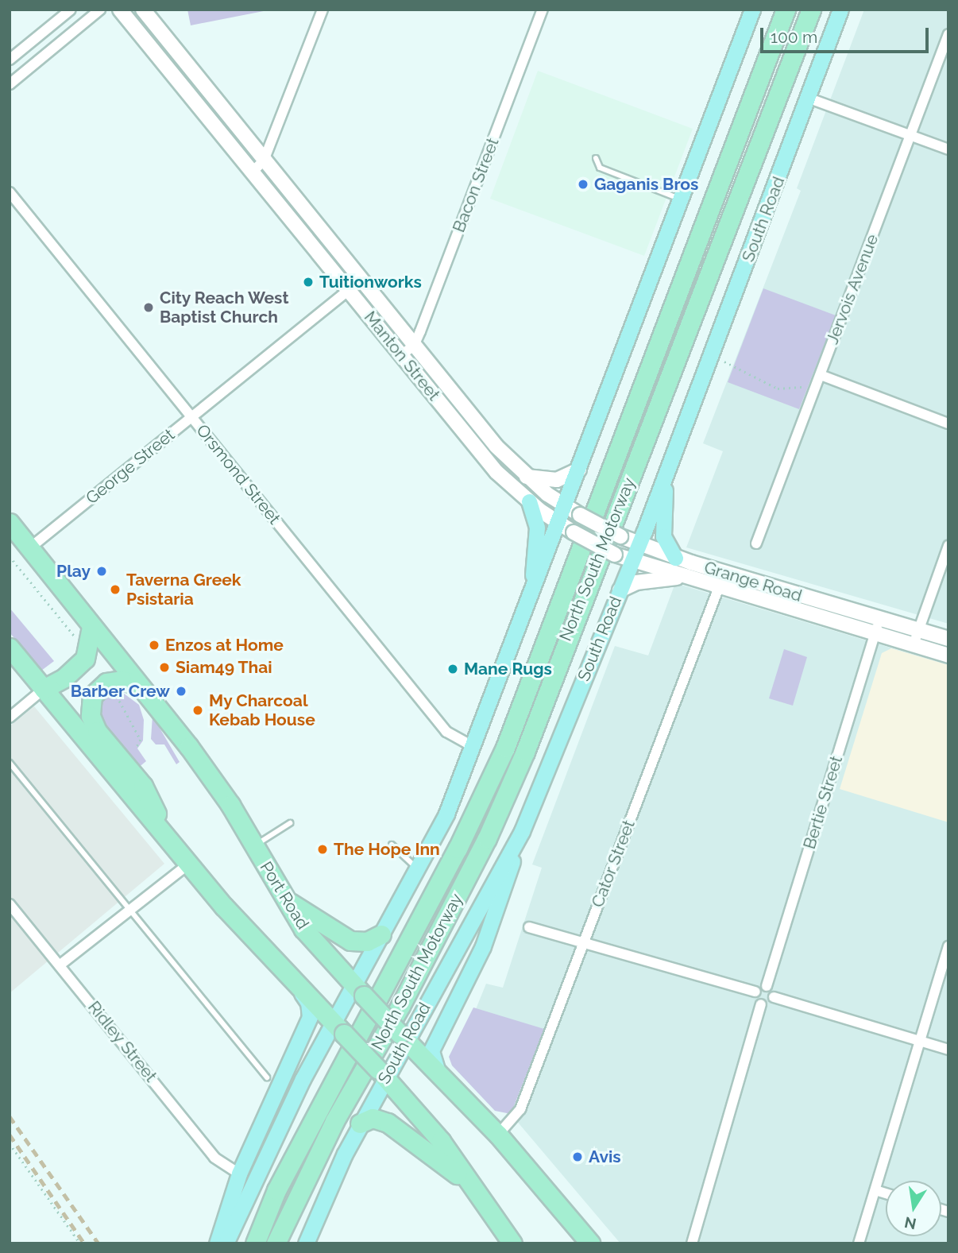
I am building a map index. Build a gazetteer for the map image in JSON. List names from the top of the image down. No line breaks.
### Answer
{"streets":{"highway":["North South Motorway","Port Road"],"main road":["South Road","Manton Street","Grange Road"],"street":["Bacon Street","Jervois Avenue","George Street","Orsmond Street","Bertie Street","Cator Street","Ridley Street"]},"crossings":[["Bacon Street","Manton Street"],["South Road","Manton Street"],["South Road","Grange Road"],["South Road","Port Road"],["Manton Street","George Street"],["Manton Street","Grange Road"],["George Street","Orsmond Street"],["George Street","Port Road"],["Grange Road","Bertie Street"],["Grange Road","Cator Street"],["Cator Street","Port Road"]],"places":["Gaganis Bros","Tuitionworks","City Reach West Baptist Church","Play","Taverna Greek Psistaria","Enzos at Home","Siam49 Thai","Mane Rugs","Barber Crew","My Charcoal Kebab House","The Hope Inn","Avis"],"scale_bar":"100 m","north":"bottom"}
